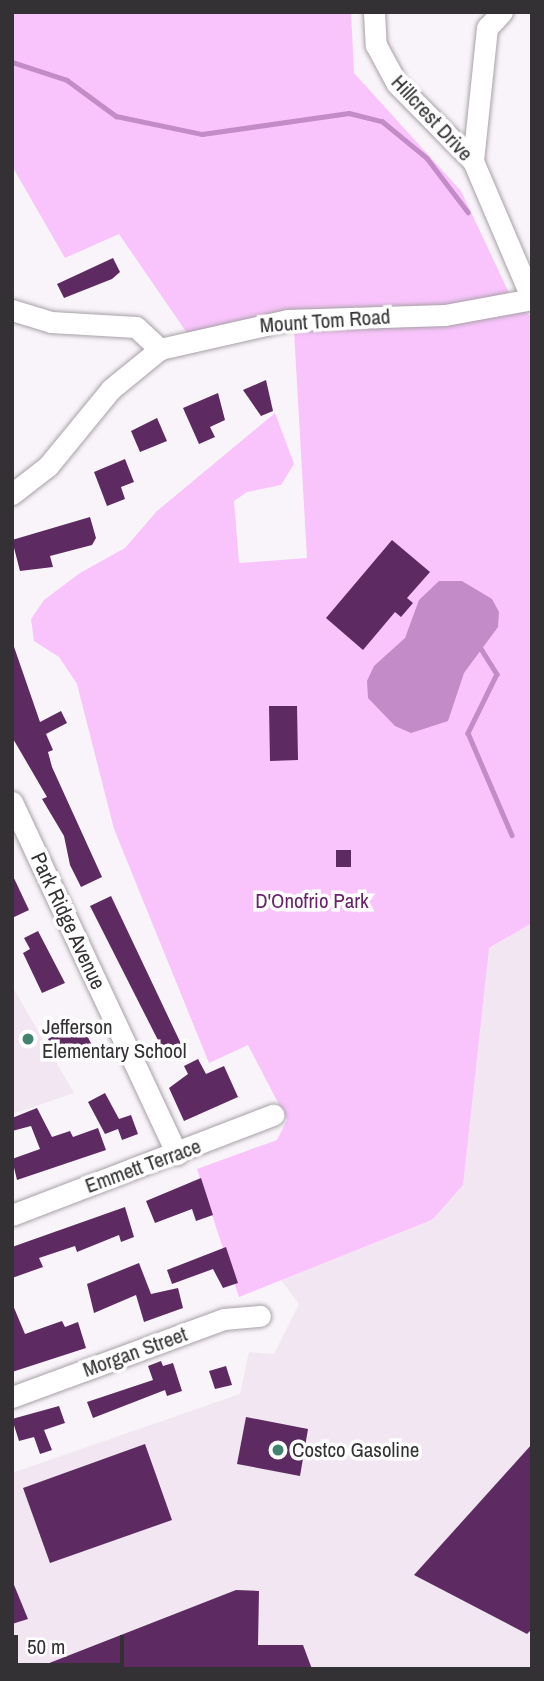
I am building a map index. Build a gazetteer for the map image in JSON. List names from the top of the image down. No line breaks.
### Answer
{"streets":{"street":["Hillcrest Drive","Mount Tom Road","Park Ridge Avenue","Emmett Terrace","Morgan Street"]},"crossings":[["Hillcrest Drive","Mount Tom Road"],["Park Ridge Avenue","Emmett Terrace"]],"parks":["D'Onofrio Park"],"places":["Jefferson Elementary School","Costco Gasoline"],"scale_bar":"50 m"}
